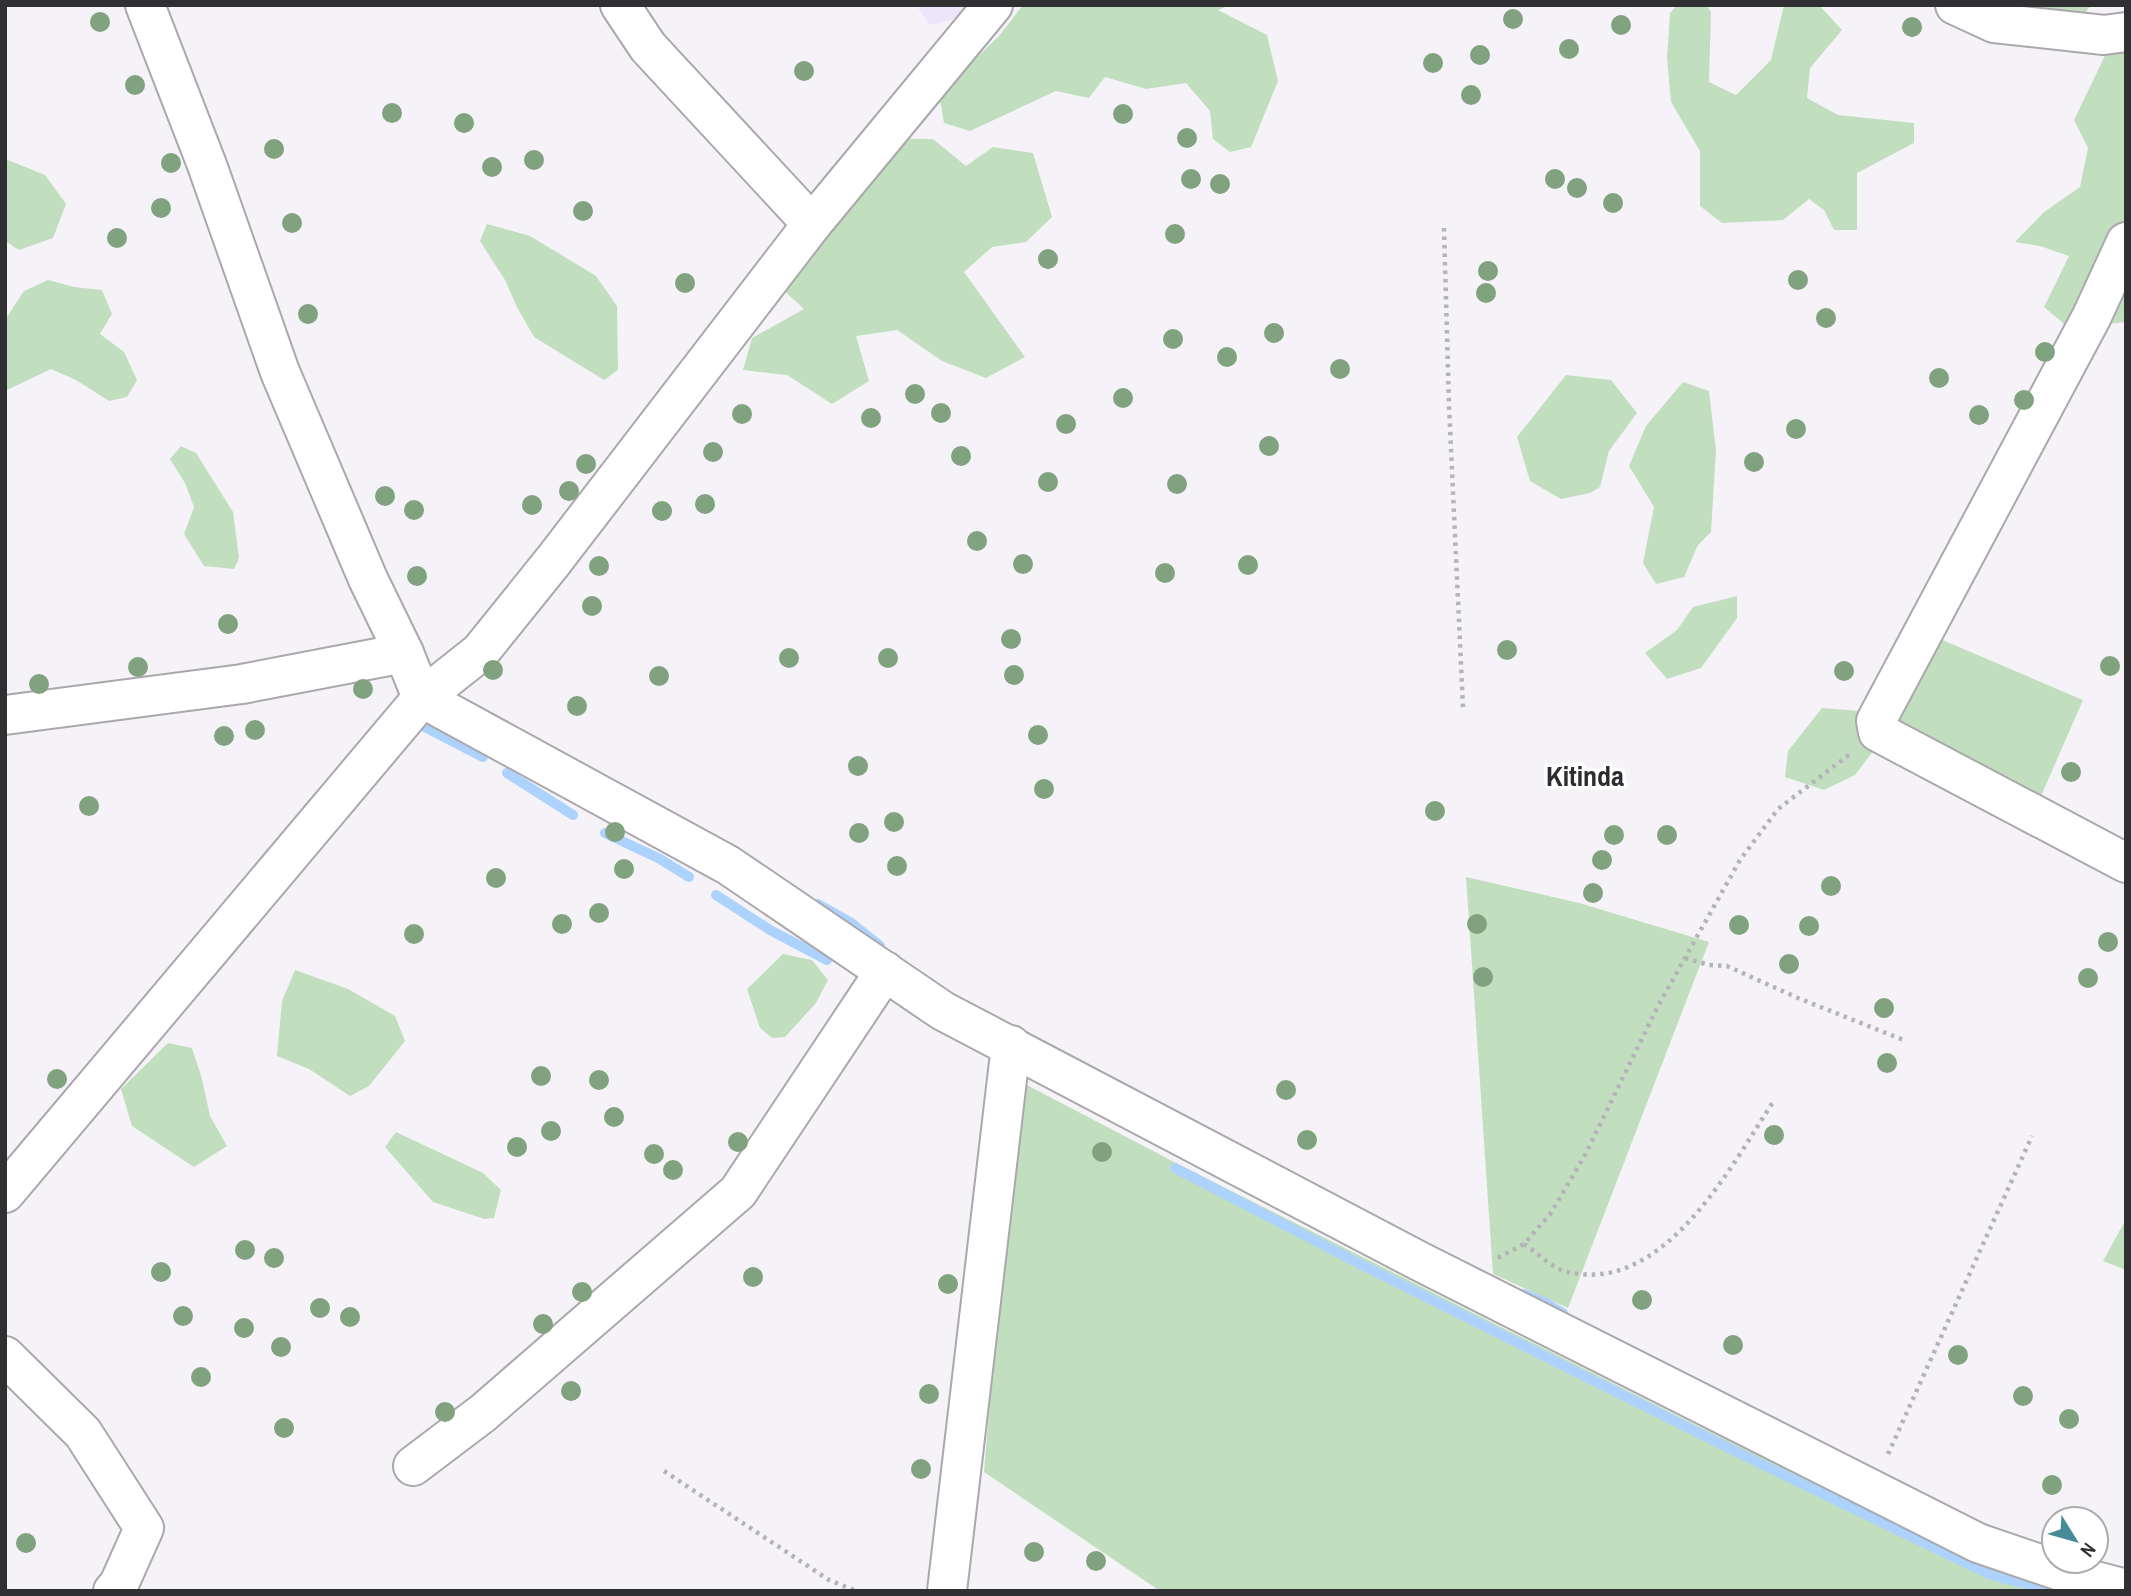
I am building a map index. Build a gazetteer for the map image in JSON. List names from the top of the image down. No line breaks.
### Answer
{"districts":["Kitinda"],"north":"bottom right"}
